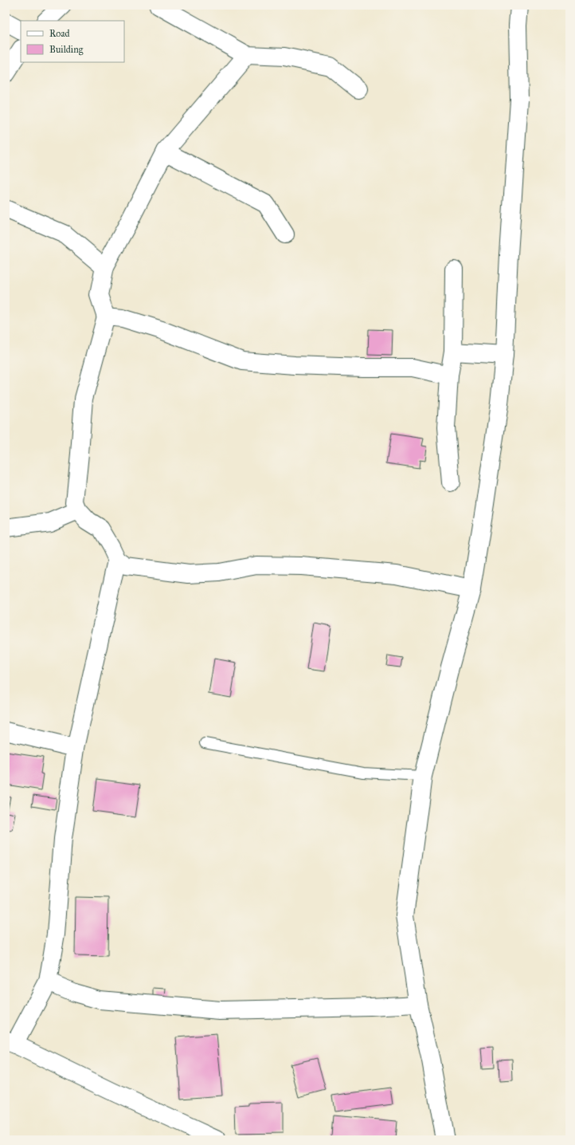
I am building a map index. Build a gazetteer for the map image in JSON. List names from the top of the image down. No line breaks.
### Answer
{"legend":["Road","Building"]}
